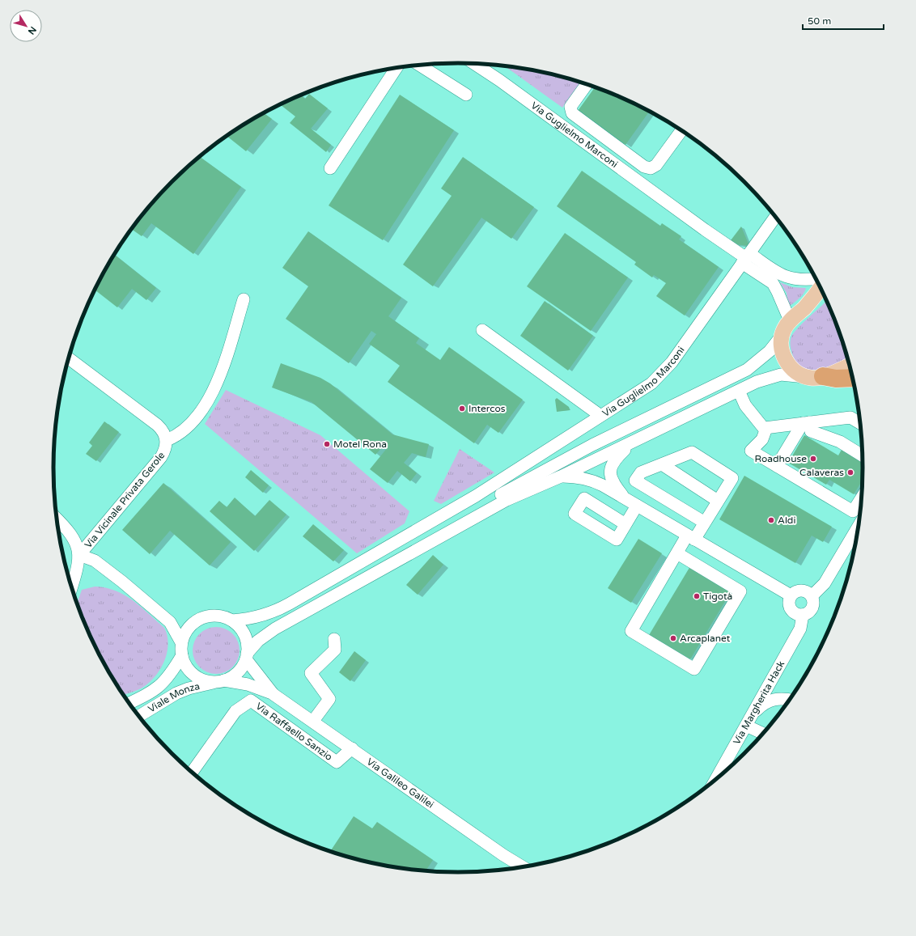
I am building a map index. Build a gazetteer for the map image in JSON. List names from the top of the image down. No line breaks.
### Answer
{"streets":{"street":["Via Guglielmo Marconi","Via Vicinale Privata Gerole","Viale Monza","Via Margherita Hack","Via Raffaello Sanzio","Via Galileo Galilei"]},"crossings":[["Viale Monza","Via Galileo Galilei"],["Via Raffaello Sanzio","Via Galileo Galilei"]],"places":["Intercos","Motel Rona","Roadhouse","Calaveras","Aldi","Tigotà","Arcaplanet"],"scale_bar":"50 m","north":"bottom right"}
